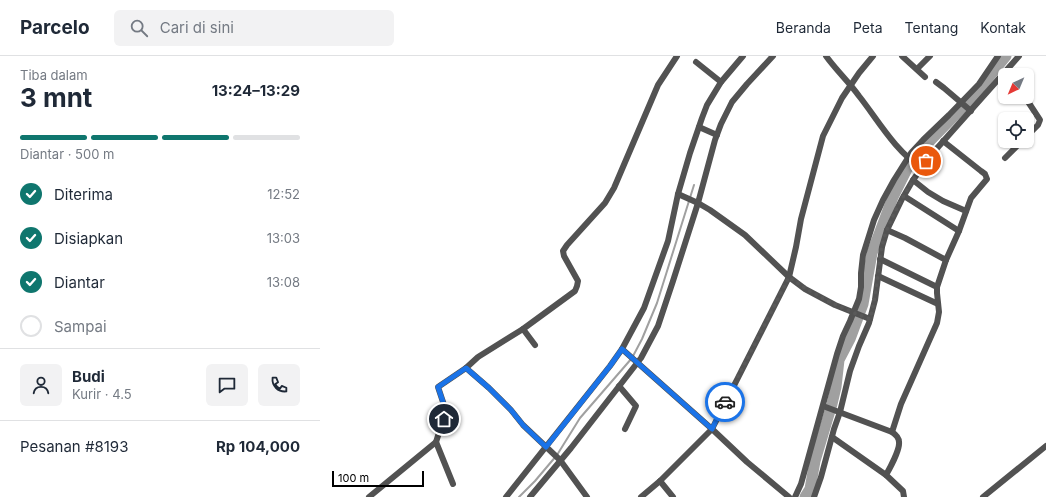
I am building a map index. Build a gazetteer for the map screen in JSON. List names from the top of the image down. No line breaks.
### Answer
{"scale_bar":"100 m","north":"bottom left","page":{"header":"Parcelo","search":"Cari di sini","nav":["Beranda","Peta","Tentang","Kontak"],"heading":["3 mnt","Tiba dalam","13:24–13:29"],"panel":["Budi","Kurir · 4.5","Pesanan #8193","Rp 104,000"],"bar":"Diantar · 500 m","list":[["Diterima","12:52"],["Disiapkan","13:03"],["Diantar","13:08"],"Sampai"],"scale":"100 m"}}
